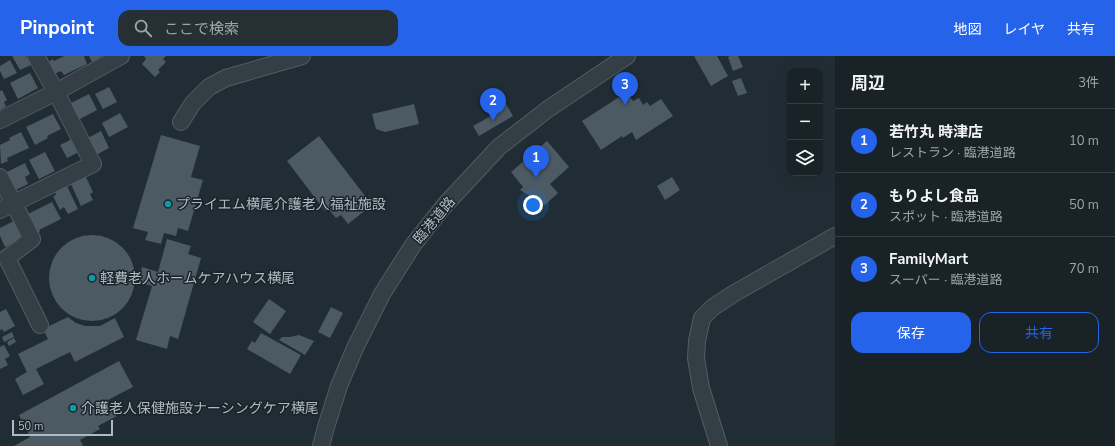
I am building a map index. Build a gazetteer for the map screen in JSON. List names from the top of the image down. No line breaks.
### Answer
{"streets":{"street":["臨港道路"]},"places":["プライエム横尾介護老人福祉施設","軽費老人ホームケアハウス横尾","介護老人保健施設ナーシングケア横尾"],"scale_bar":"50 m","page":{"header":"Pinpoint","search":"ここで検索","nav":["地図","レイヤ","共有"],"heading":["周辺","3件"],"map_buttons":["+","−"],"pins":["3","2","1"],"list":[{"mark":"1","name":"若竹丸 時津店","note":"レストラン · 臨港道路","value":"10 m"},{"mark":"2","name":"もりよし食品","note":"スポット · 臨港道路","value":"50 m"},{"mark":"3","name":"FamilyMart","note":"スーパー · 臨港道路","value":"70 m"}],"buttons":["保存","共有"],"scale":"50 m"}}
